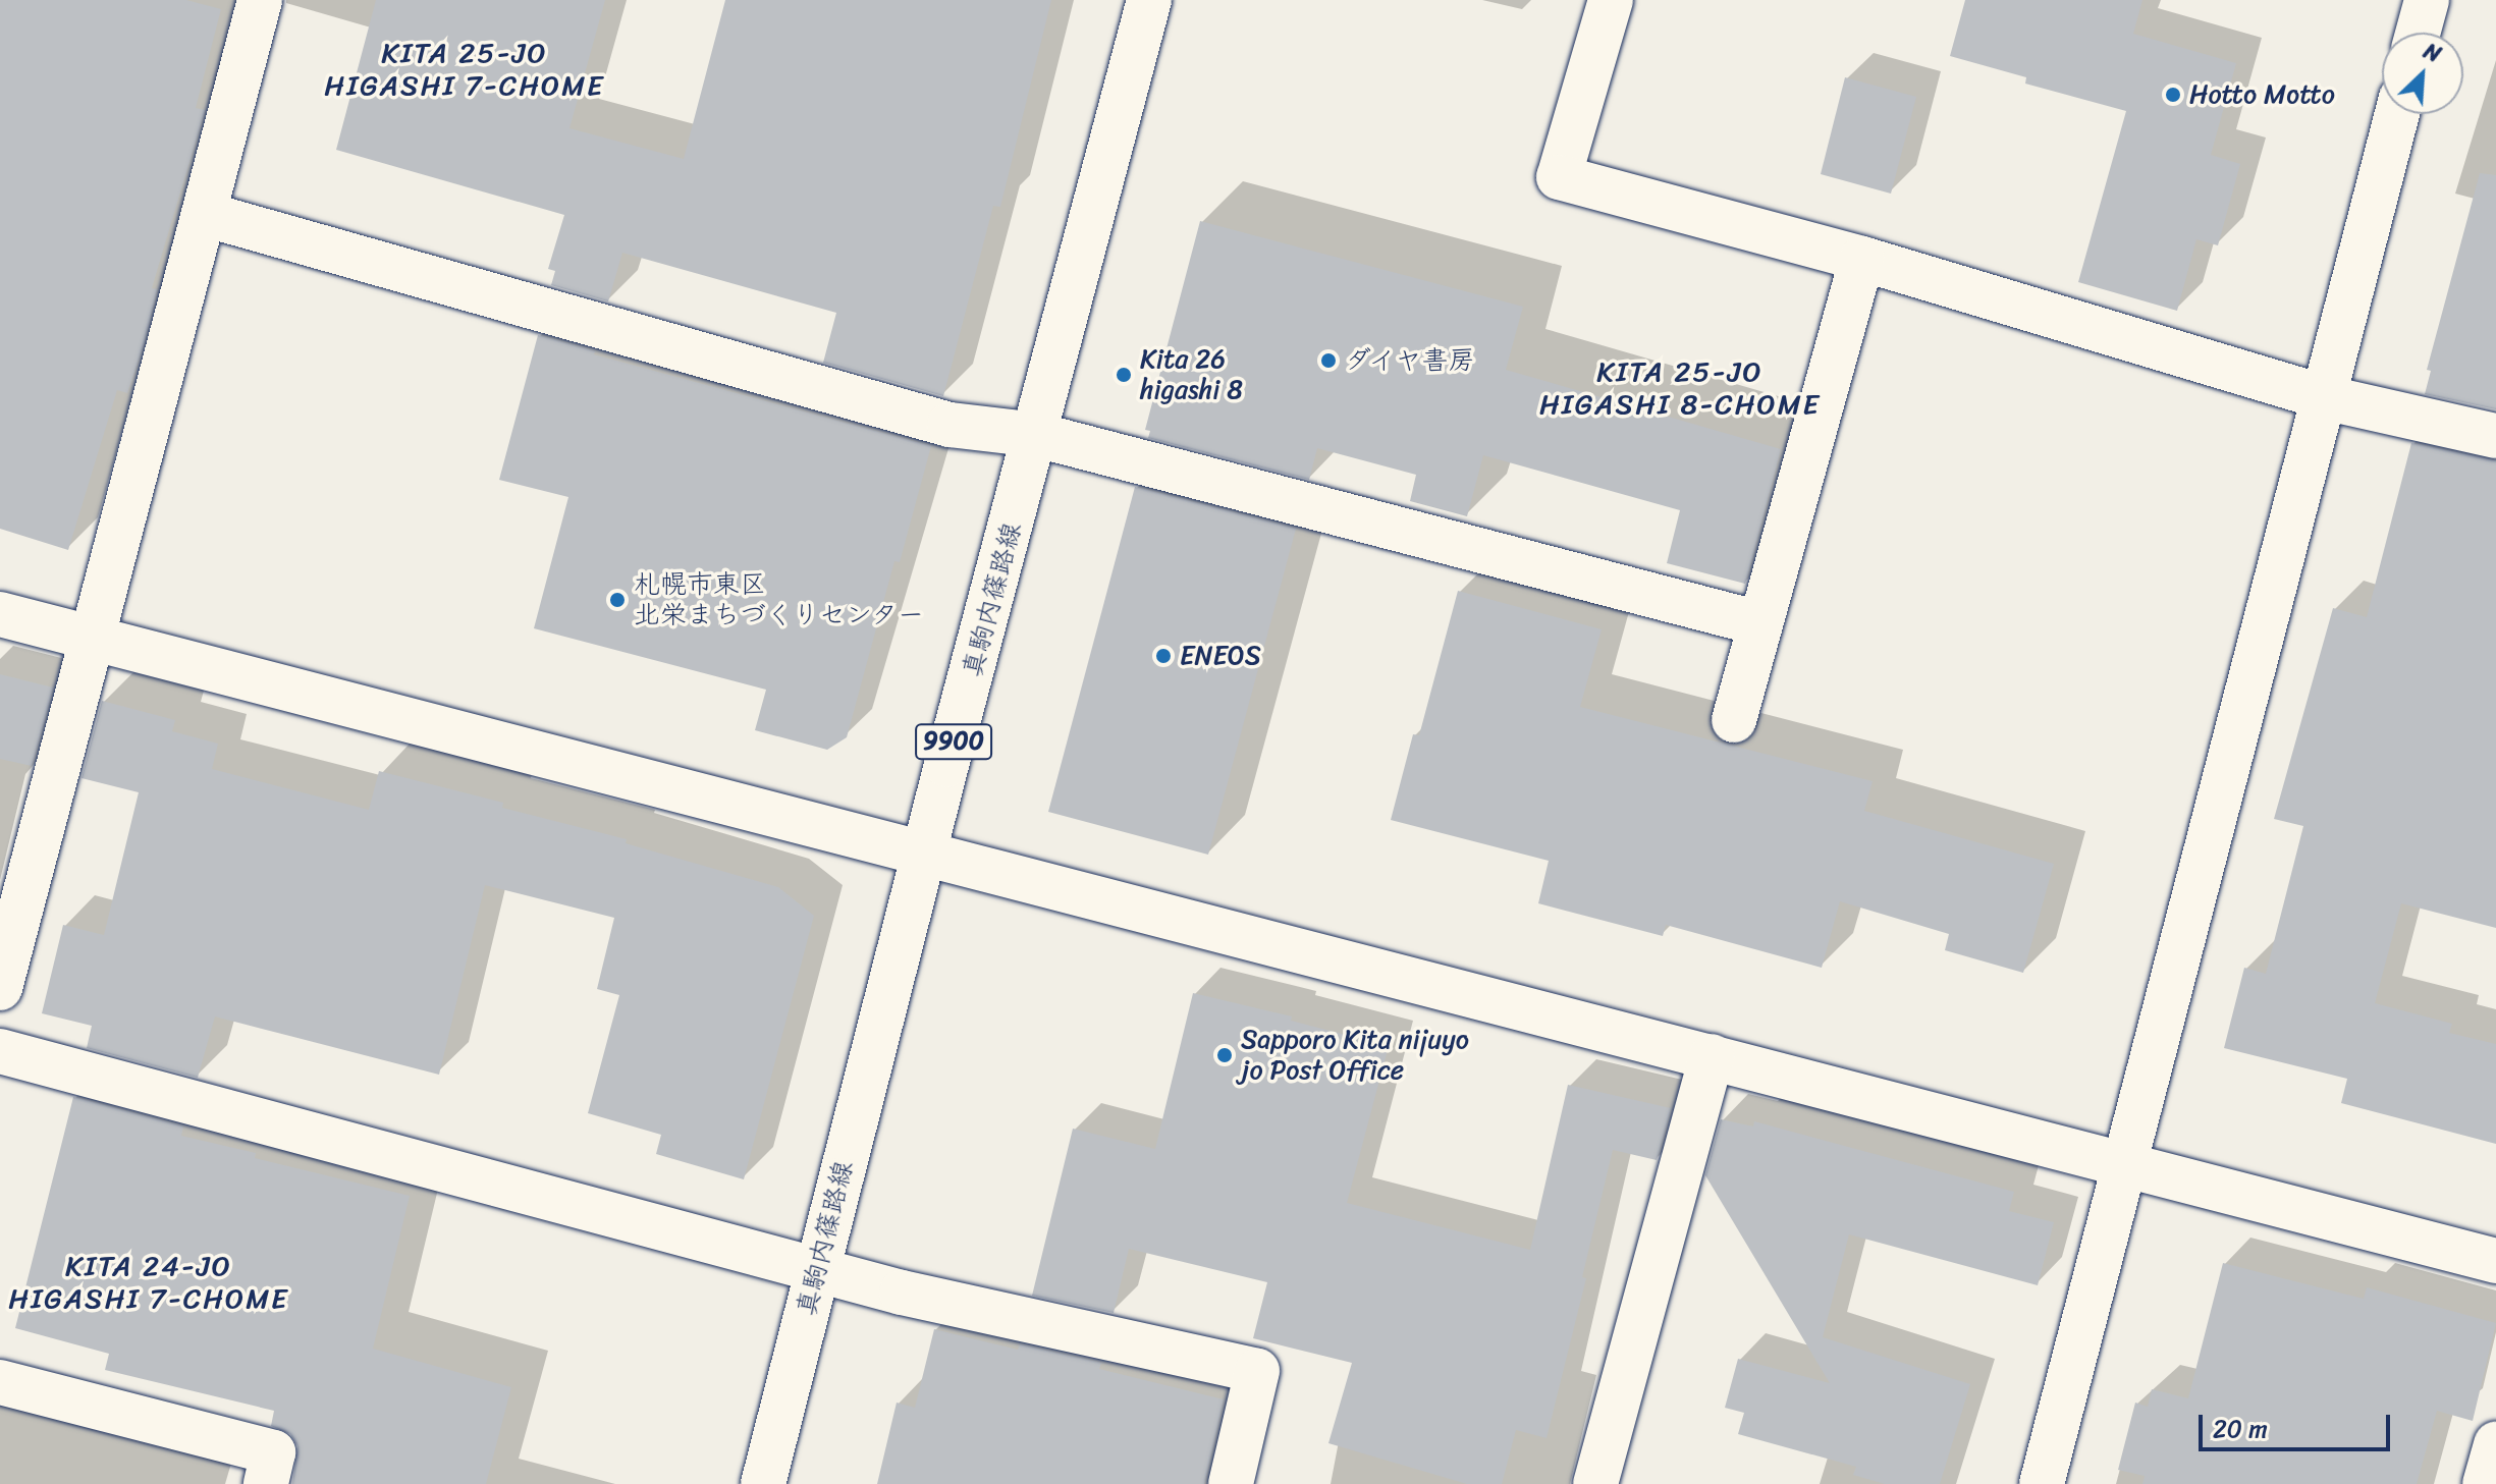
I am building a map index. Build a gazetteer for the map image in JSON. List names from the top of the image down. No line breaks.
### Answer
{"streets":{"street":["真駒内篠路線","9900"]},"districts":["KITA 25-JO HIGASHI 7-CHOME","KITA 25-JO HIGASHI 8-CHOME","KITA 24-JO HIGASHI 7-CHOME"],"places":["Hotto Motto","ダイヤ書房","Kita 26 higashi 8","札幌市東区 北栄まちづくりセンター","ENEOS","Sapporo Kita nijuyo jo Post Office"],"scale_bar":"20 m","north":"top right"}
